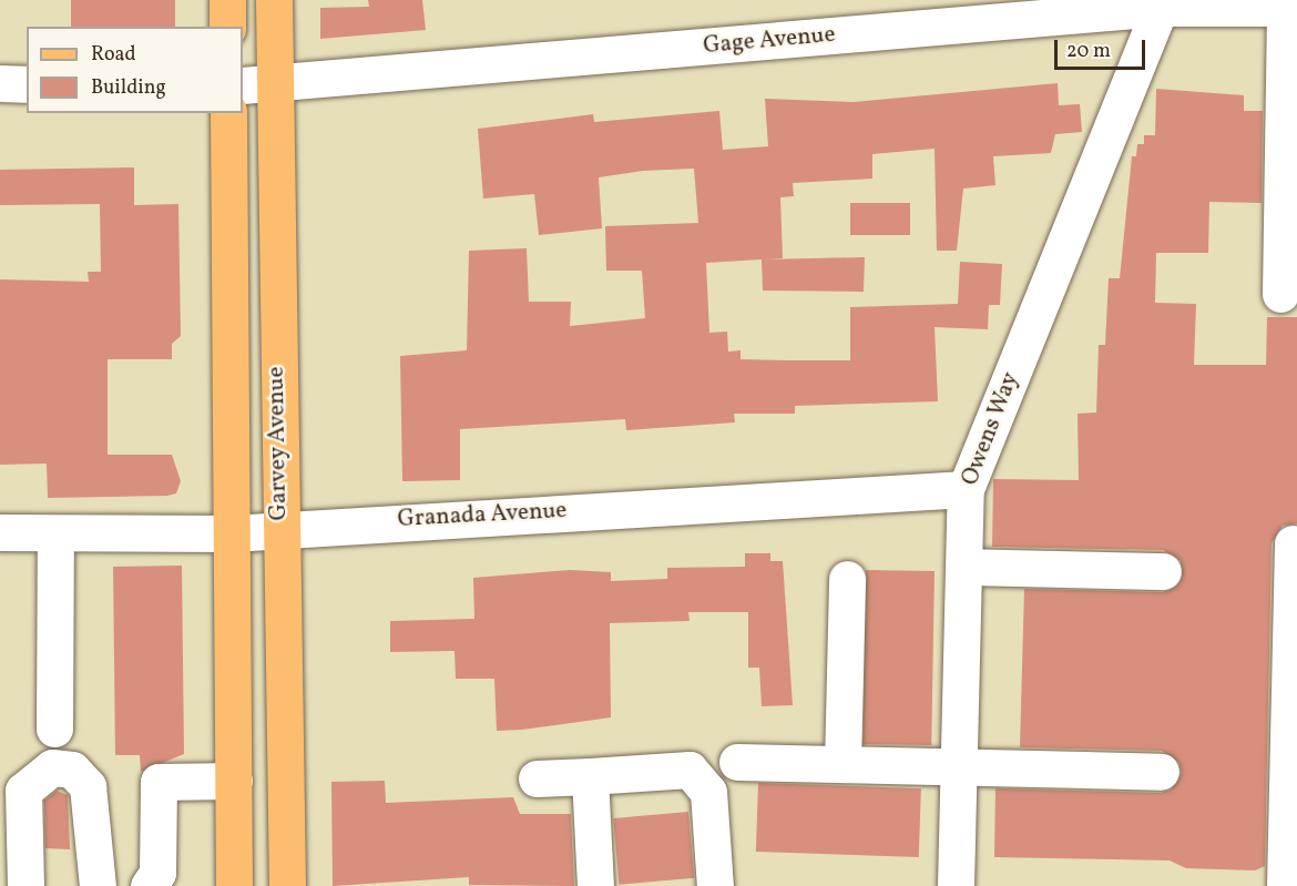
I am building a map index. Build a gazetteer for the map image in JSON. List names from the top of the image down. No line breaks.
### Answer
{"streets":{"main road":["Garvey Avenue"],"street":["Gage Avenue","Owens Way","Granada Avenue"]},"crossings":[["Gage Avenue","Owens Way"],["Gage Avenue","Garvey Avenue"],["Owens Way","Granada Avenue"],["Garvey Avenue","Granada Avenue"]],"legend":["Road","Building"],"scale_bar":"20 m"}
